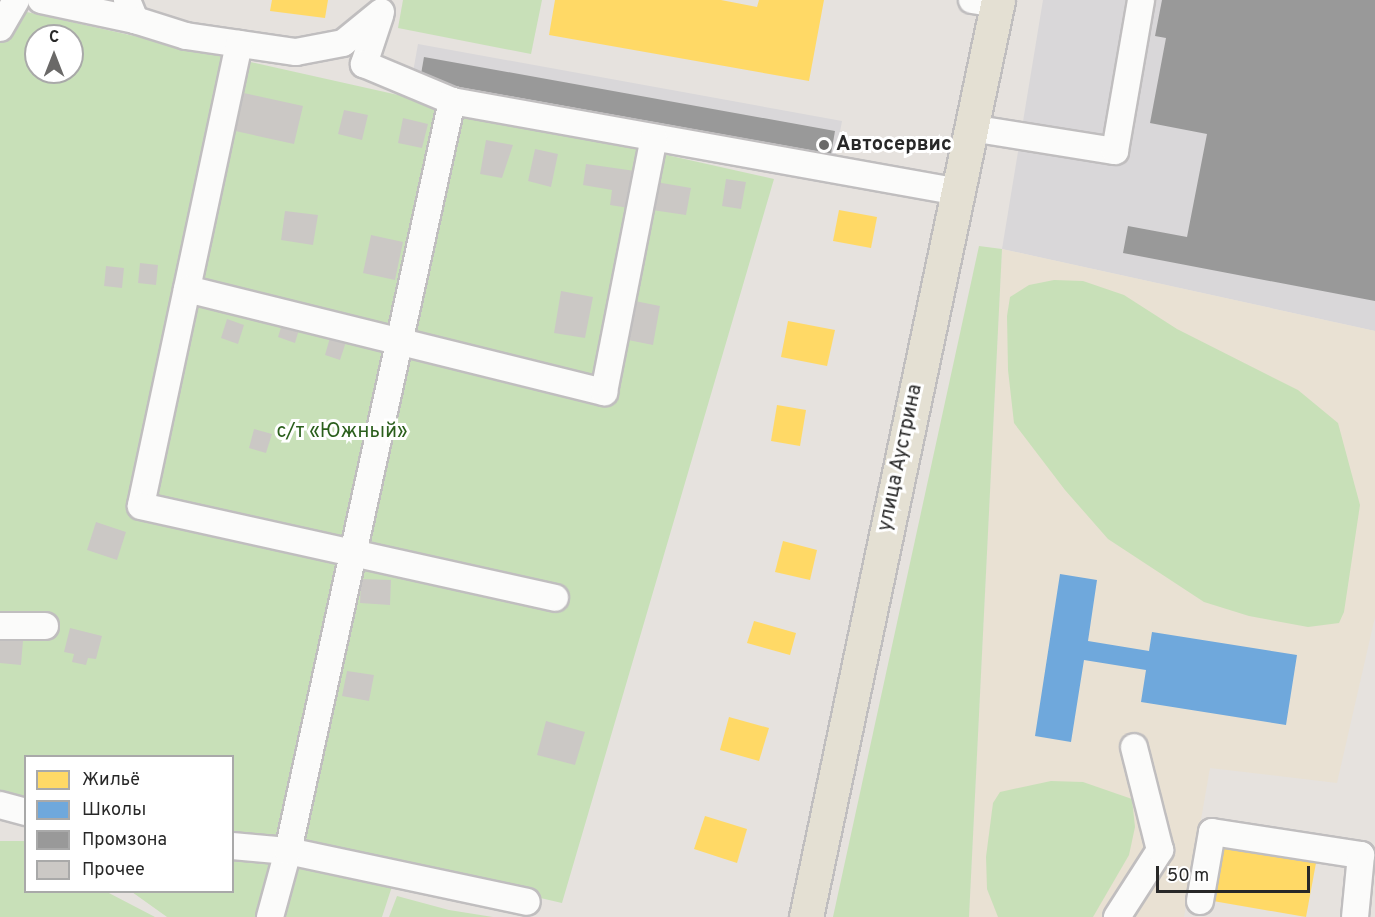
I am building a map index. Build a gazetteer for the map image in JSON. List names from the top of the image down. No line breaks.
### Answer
{"streets":{"main road":["улица Аустрина"]},"parks":["с/т «Южный»"],"places":["Автосервис"],"legend":["Жильё","Школы","Промзона","Прочее"],"scale_bar":"50 m","north":"top"}
